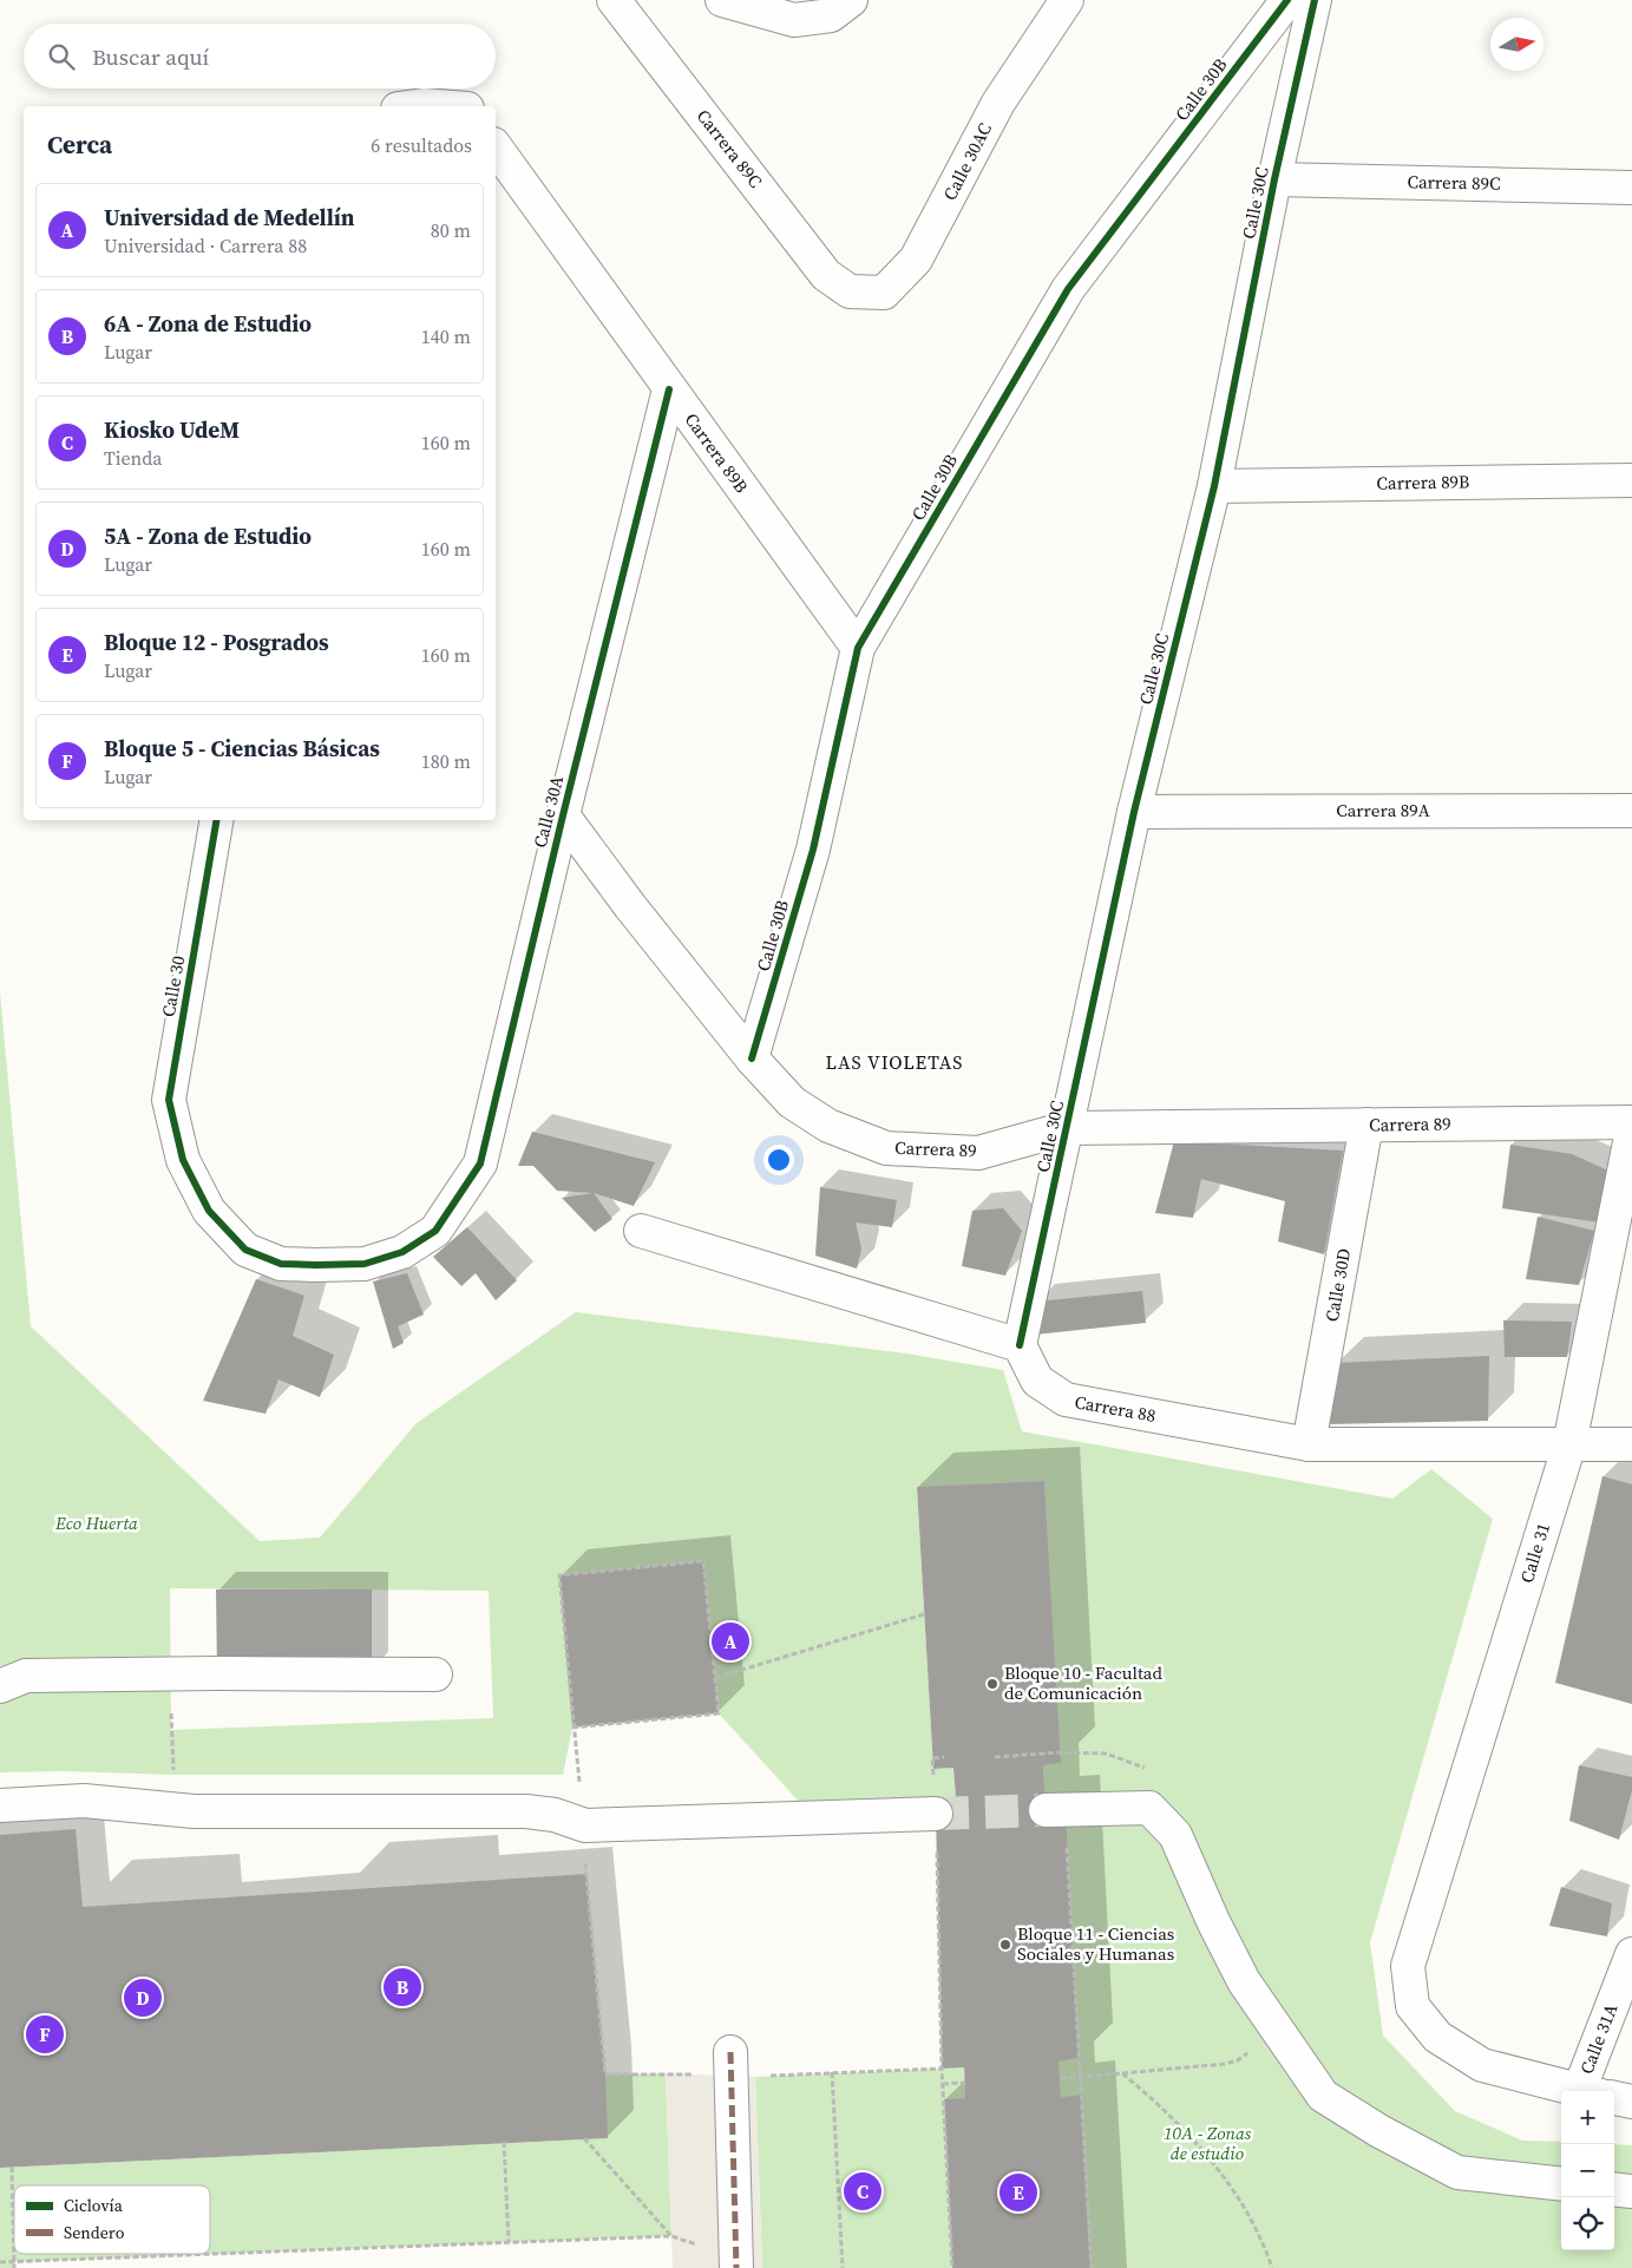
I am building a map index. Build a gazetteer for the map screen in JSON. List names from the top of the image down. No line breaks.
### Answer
{"streets":{"street":["Calle 30B","Carrera 89C","Calle 30AC","Calle 30C","Carrera 89B","Carrera 89A","Calle 30A","Calle 30","Carrera 89","Calle 30D","Carrera 88","Calle 31","Calle 31A"]},"crossings":[["Calle 30B","Carrera 89B"],["Calle 30B","Carrera 89"],["Carrera 89C","Calle 30AC"],["Carrera 89C","Calle 30C"],["Calle 30C","Carrera 89B"],["Calle 30C","Carrera 89A"],["Calle 30C","Carrera 89"],["Calle 30C","Carrera 88"],["Carrera 89B","Calle 30A"],["Calle 30A","Calle 30"],["Calle 30A","Carrera 89"],["Carrera 89","Calle 30D"],["Calle 30D","Carrera 88"],["Carrera 88","Calle 31"]],"districts":["LAS VIOLETAS"],"parks":["Eco Huerta","10A - Zonas de estudio"],"places":["Bloque 10 - Facultad de Comunicación","Bloque 11 - Ciencias Sociales y Humanas"],"legend":["Ciclovía","Sendero"],"north":"right","page":{"search":"Buscar aquí","heading":["Cerca","6 resultados"],"list":[{"mark":"A","name":"Universidad de Medellín","note":"Universidad · Carrera 88","value":"80 m"},{"mark":"B","name":"6A - Zona de Estudio","note":"Lugar","value":"140 m"},{"mark":"C","name":"Kiosko UdeM","note":"Tienda","value":"160 m"},{"mark":"D","name":"5A - Zona de Estudio","note":"Lugar","value":"160 m"},{"mark":"E","name":"Bloque 12 - Posgrados","note":"Lugar","value":"160 m"},{"mark":"F","name":"Bloque 5 - Ciencias Básicas","note":"Lugar","value":"180 m"}],"pins":["A","B","D","F","C","E"],"map_buttons":["+","−"]}}
